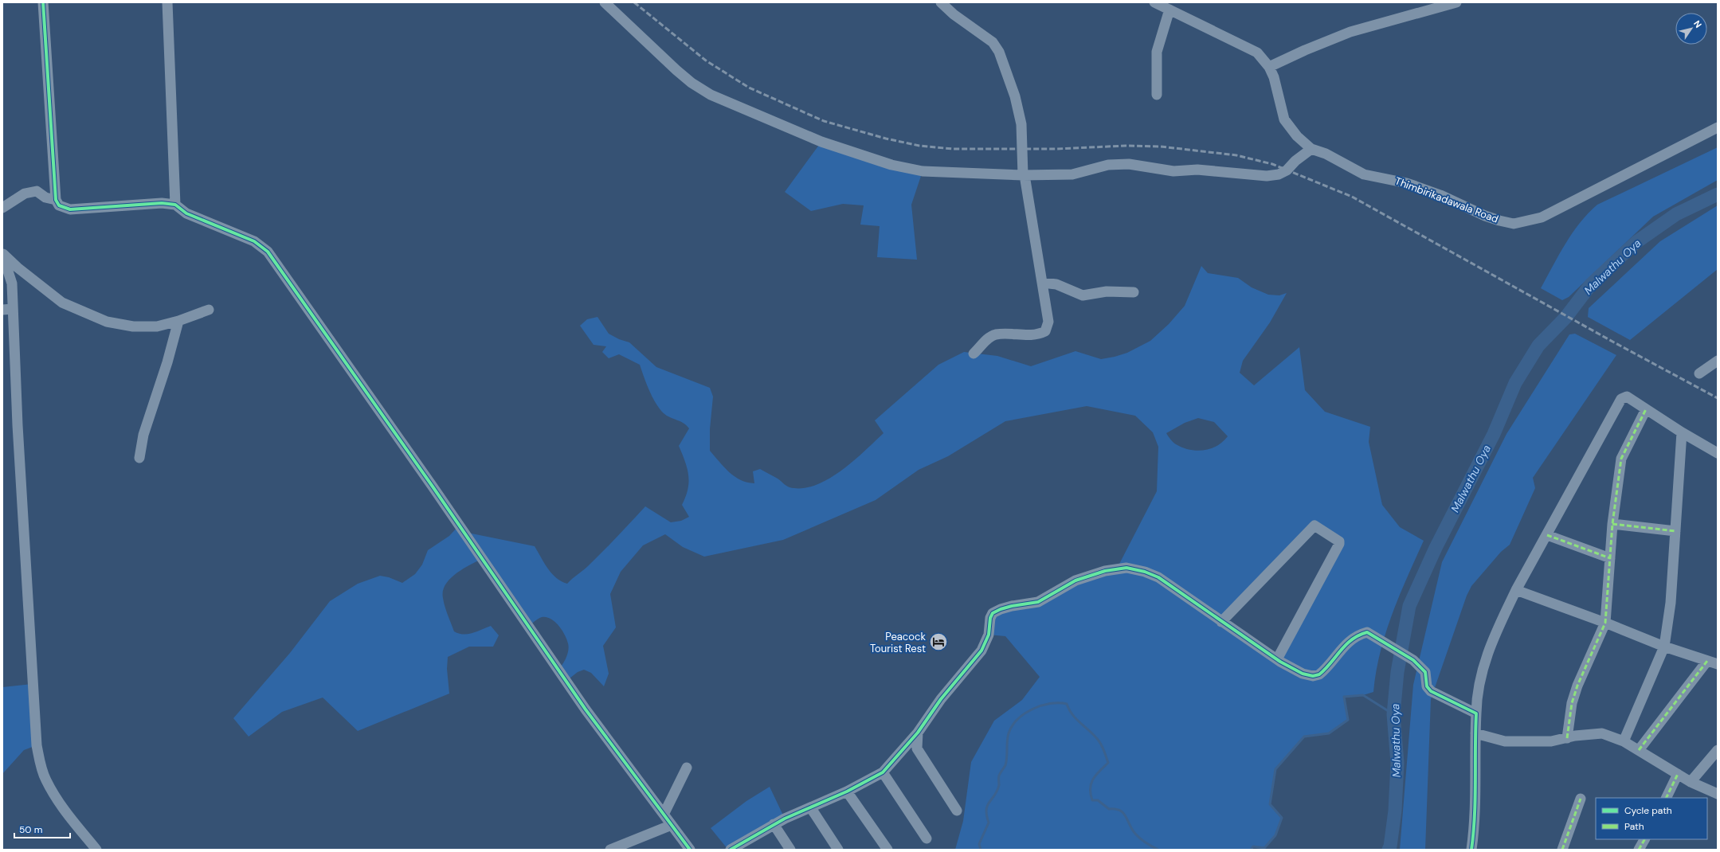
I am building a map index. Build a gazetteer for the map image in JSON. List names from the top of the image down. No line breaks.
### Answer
{"streets":{"street":["Thimbirikadawala Road"]},"water":["Malwathu Oya"],"places":{"hotel":["Peacock Tourist Rest"]},"legend":["Cycle path","Path"],"scale_bar":"50 m","north":"top right"}
